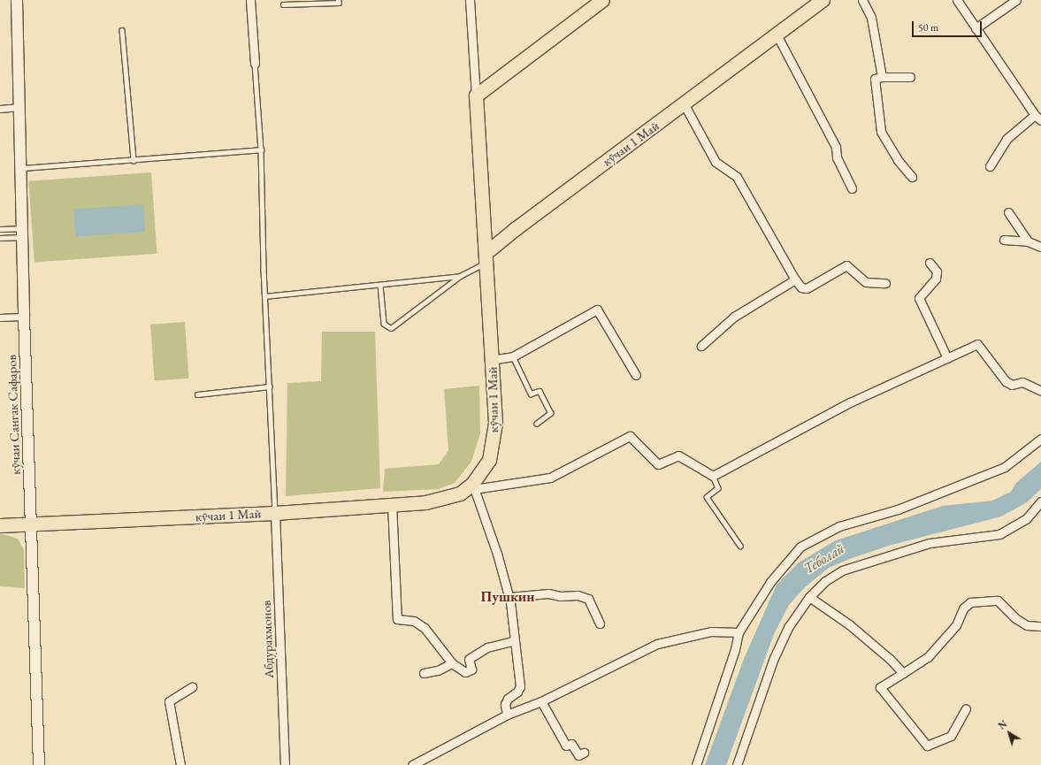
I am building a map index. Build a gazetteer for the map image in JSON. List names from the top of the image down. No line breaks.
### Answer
{"streets":{"main road":["кӯчаи 1 Май"],"street":["кӯчаи Сангак Сафаров","Абдурахмонов"]},"crossings":[["кӯчаи 1 Май","кӯчаи Сангак Сафаров"],["кӯчаи 1 Май","Абдурахмонов"]],"districts":["Пушкин"],"water":["Теболай"],"scale_bar":"50 m","north":"top left"}
